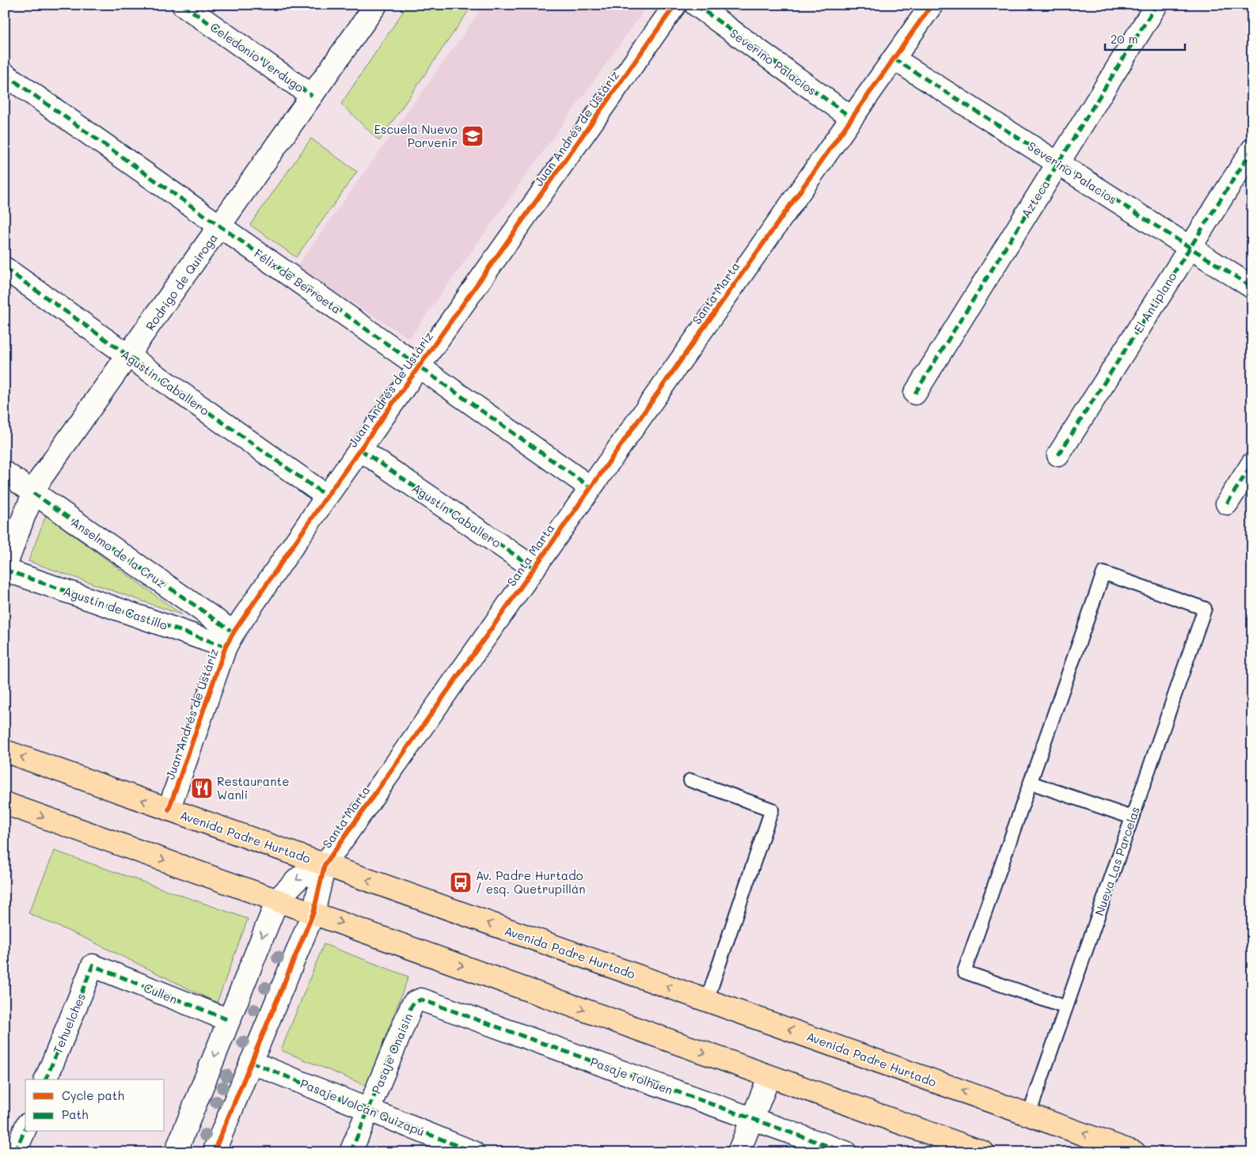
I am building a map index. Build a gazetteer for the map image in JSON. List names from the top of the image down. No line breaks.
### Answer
{"streets":{"main road":["Avenida Padre Hurtado"],"street":["Celedonio Verdugo","Severino Palacios","Juan Andrés de Ustáriz","Azteca","Félix de Berroeta","Rodrigo de Quiroga","Santa Marta","El Antiplano","Agustín Caballero","Anselmo de la Cruz","Agustín de Castillo","Cullen","Tehuelches","Pasaje Onaisin","Pasaje Tolhuen","Pasaje Volcán Quizapú"],"lane":["Nueva Las Parcelas"]},"crossings":[["Celedonio Verdugo","Rodrigo de Quiroga"],["Severino Palacios","Azteca"],["Severino Palacios","Santa Marta"],["Severino Palacios","El Antiplano"],["Juan Andrés de Ustáriz","Félix de Berroeta"],["Juan Andrés de Ustáriz","Agustín Caballero"],["Juan Andrés de Ustáriz","Anselmo de la Cruz"],["Juan Andrés de Ustáriz","Agustín de Castillo"],["Juan Andrés de Ustáriz","Avenida Padre Hurtado"],["Félix de Berroeta","Rodrigo de Quiroga"],["Félix de Berroeta","Santa Marta"],["Rodrigo de Quiroga","Agustín Caballero"],["Rodrigo de Quiroga","Anselmo de la Cruz"],["Rodrigo de Quiroga","Agustín de Castillo"],["Santa Marta","Agustín Caballero"],["Santa Marta","Avenida Padre Hurtado"],["Santa Marta","Cullen"],["Santa Marta","Pasaje Volcán Quizapú"],["Anselmo de la Cruz","Agustín de Castillo"],["Avenida Padre Hurtado","Nueva Las Parcelas"],["Cullen","Tehuelches"],["Pasaje Onaisin","Pasaje Tolhuen"],["Pasaje Onaisin","Pasaje Volcán Quizapú"]],"places":{"school or university":["Escuela Nuevo Porvenir"],"restaurant":["Restaurante Wanli"],"bus stop":["Av. Padre Hurtado / esq. Quetrupillán"]},"legend":["Cycle path","Path"],"scale_bar":"20 m"}
